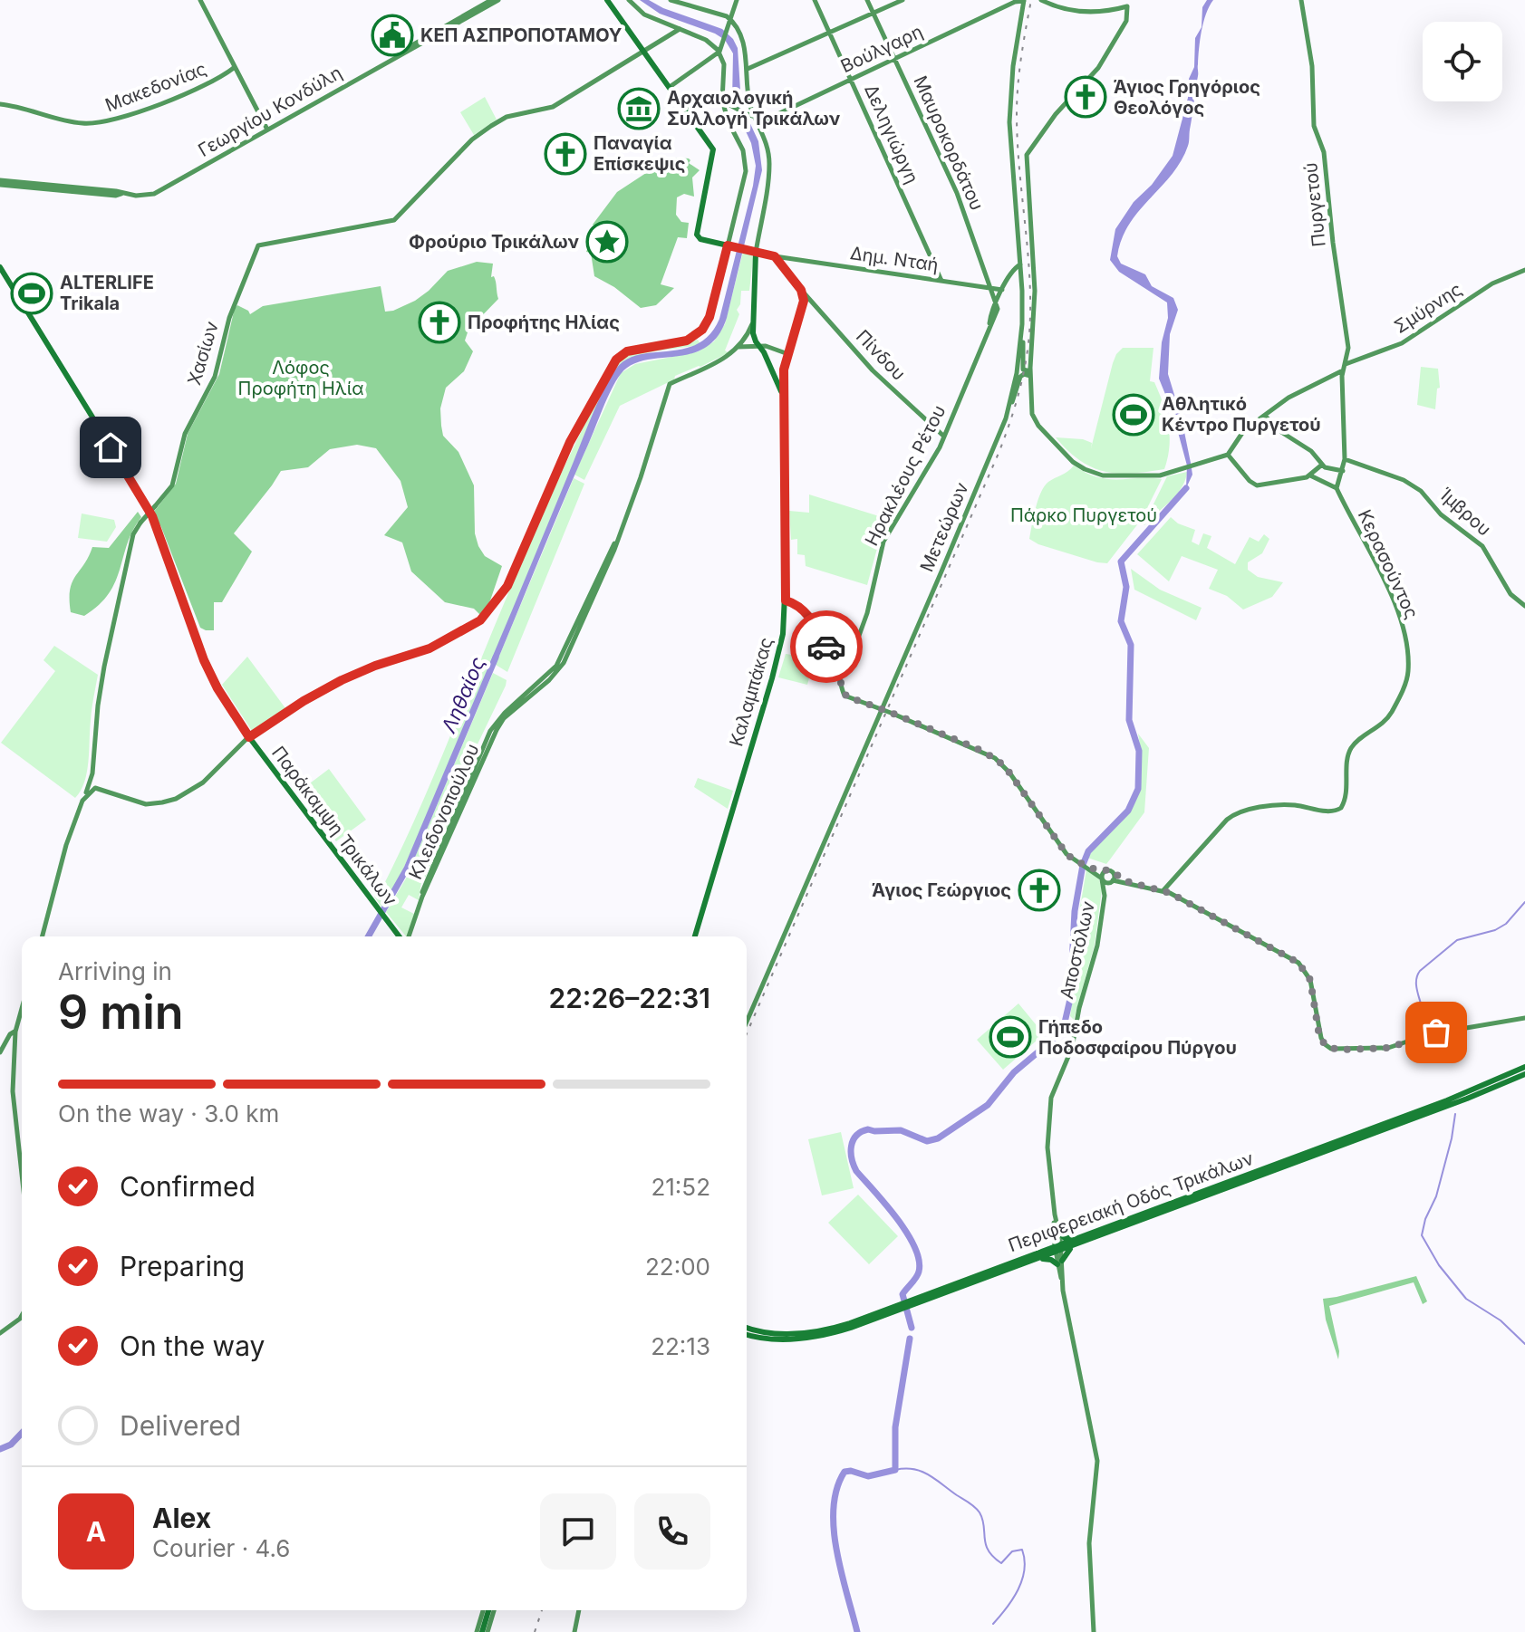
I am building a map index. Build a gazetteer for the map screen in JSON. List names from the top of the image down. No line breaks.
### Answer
{"streets":{"main road":["Καλαμπάκας","Παράκαμψη Τρικάλων","Περιφερειακή Οδός Τρικάλων"],"street":["Βούλγαρη","Μακεδονίας","Γεωργίου Κονδύλη","Δεληγιώργη","Μαυροκορδάτου","Πυργετού","Δημ. Νταή","Σμύρνης","Χασίων","Πίνδου","Ηρακλέους Ρέτου","Ίμβρου","Μετεώρων","Κερασούντος","Κλειδονοπούλου","Αποστόλων"]},"crossings":[["Βούλγαρη","Δεληγιώργη"],["Βούλγαρη","Μαυροκορδάτου"],["Βούλγαρη","Μετεώρων"],["Δεληγιώργη","Δημ. Νταή"],["Μαυροκορδάτου","Δημ. Νταή"],["Μαυροκορδάτου","Ηρακλέους Ρέτου"],["Πυργετού","Σμύρνης"],["Πίνδου","Ηρακλέους Ρέτου"],["Πίνδου","Καλαμπάκας"],["Αποστόλων","Περιφερειακή Οδός Τρικάλων"]],"water":["Ληθαίος"],"parks":["Λόφος Προφήτη Ηλία","Πάρκο Πυργετού"],"places":{"public building":["ΚΕΠ ΑΣΠΡΟΠΟΤΑΜΟΥ"],"church":["Άγιος Γρηγόριος Θεολόγος","Παναγία Επίσκεψις","Προφήτης Ηλίας","Άγιος Γεώργιος"],"museum":["Αρχαιολογική Συλλογή Τρικάλων"],"place":["Φρούριο Τρικάλων"],"sports":["ALTERLIFE Trikala","Αθλητικό Κέντρο Πυργετού","Γήπεδο Ποδοσφαίρου Πύργου"]},"page":{"heading":["9 min","Arriving in","22:26–22:31"],"panel":["Alex","Courier · 4.6"],"bar":"On the way · 3.0 km","list":[["Confirmed","21:52"],["Preparing","22:00"],["On the way","22:13"],"Delivered"],"round":"A"}}
